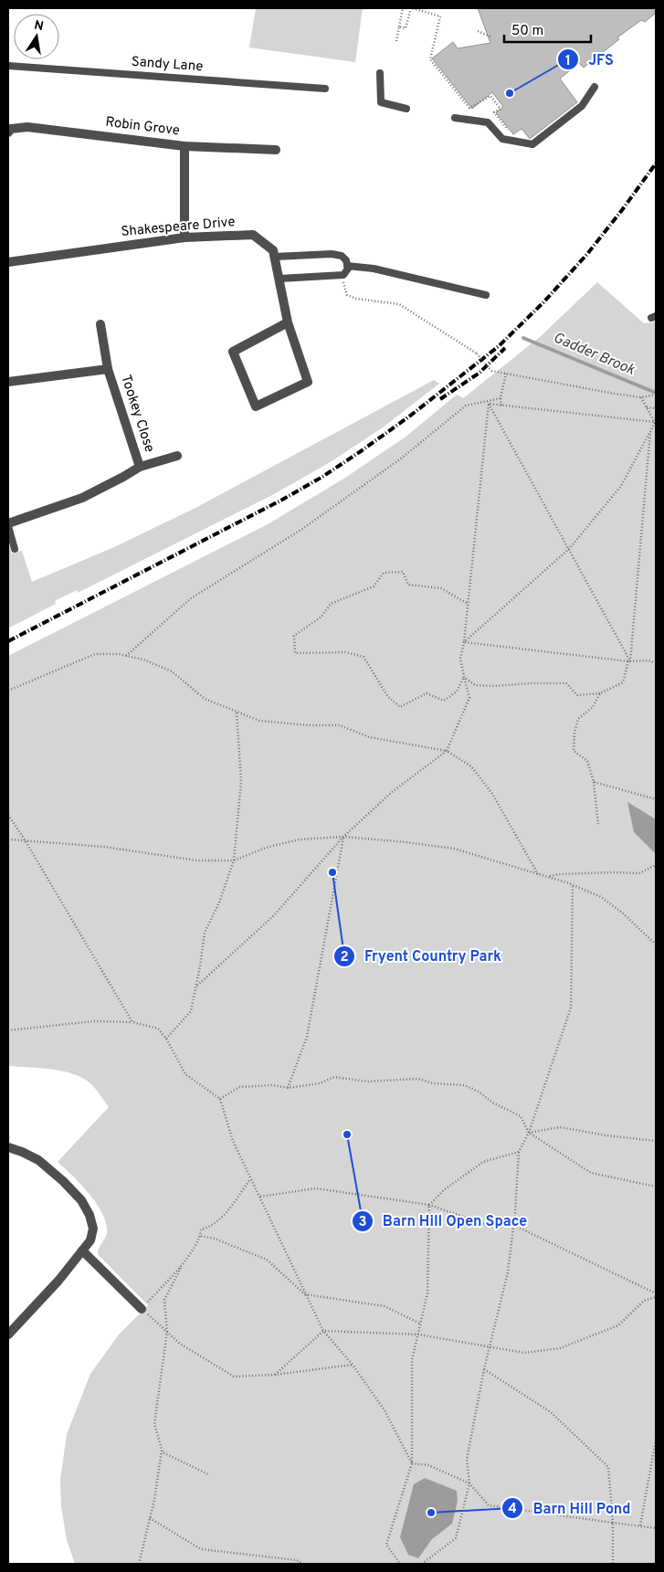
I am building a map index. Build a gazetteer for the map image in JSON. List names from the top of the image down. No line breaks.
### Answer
{"streets":{"street":["Robin Grove","Shakespeare Drive","Tookey Close"],"lane":["Sandy Lane"]},"water":["Gadder Brook"],"places":["JFS","Fryent Country Park","Barn Hill Open Space","Barn Hill Pond"],"scale_bar":"50 m","north":"top"}
